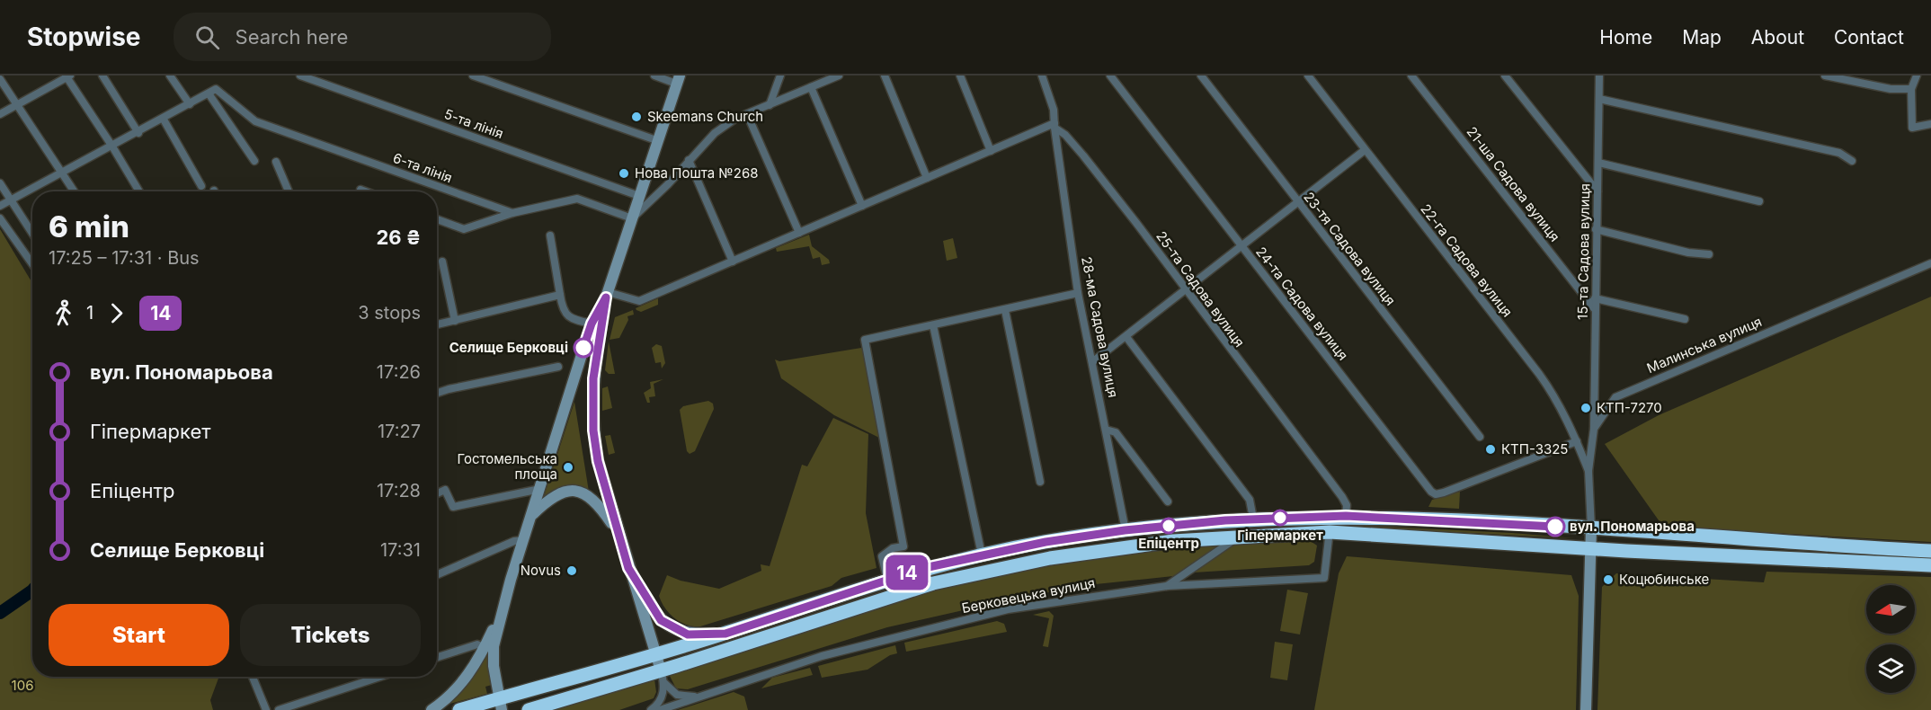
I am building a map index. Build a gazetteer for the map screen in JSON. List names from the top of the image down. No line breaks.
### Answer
{"streets":{"street":["5-та лінія","6-та лінія","21-ша Садова вулиця","23-тя Садова вулиця","15-та Садова вулиця","22-га Садова вулиця","25-та Садова вулиця","24-та Садова вулиця","28-ма Садова вулиця","Малинська вулиця","Берковецька вулиця"]},"crossings":[["21-ша Садова вулиця","15-та Садова вулиця"],["15-та Садова вулиця","Малинська вулиця"],["22-га Садова вулиця","24-та Садова вулиця"],["22-га Садова вулиця","Малинська вулиця"],["25-та Садова вулиця","28-ма Садова вулиця"]],"parks":["106"],"places":["Skeemans Church","Нова Пошта №268","Селище Берковці","КТП-7270","КТП-3325","Гостомельська площа","Гіпермаркет","Епіцентр","вул. Пономарьова","Novus","Коцюбинське"],"lines":["bus line 14"],"north":"left","page":{"header":"Stopwise","search":"Search here","nav":["Home","Map","About","Contact"],"on_map":"14","heading":["6 min","17:25 – 17:31 · Bus","26 ₴"],"legs":["1","14","3 stops"],"list":[{"name":"вул. Пономарьова","value":"17:26"},{"name":"Гіпермаркет","value":"17:27"},{"name":"Епіцентр","value":"17:28"},{"name":"Селище Берковці","value":"17:31"}],"buttons":["Start","Tickets"]}}
